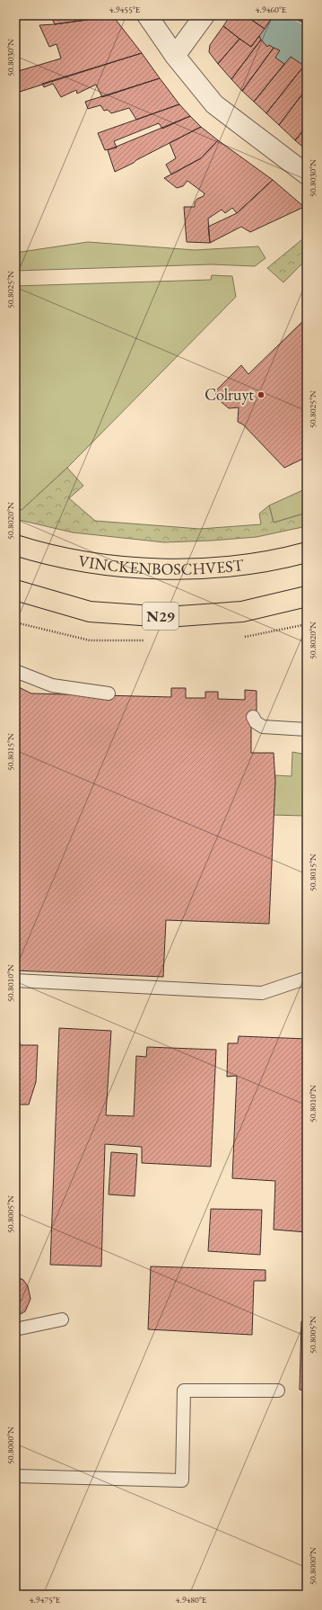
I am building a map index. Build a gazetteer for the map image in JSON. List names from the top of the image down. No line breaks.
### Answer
{"streets":{"main road":["VINCKENBOSCHVEST","N29"]},"places":["Colruyt"],"coordinates":["4.9455°E","4.9460°E","50.8030°N","50.8025°N","50.8020°N","50.8015°N","50.8010°N","50.8005°N","50.8000°N","4.9475°E","4.9480°E"]}
